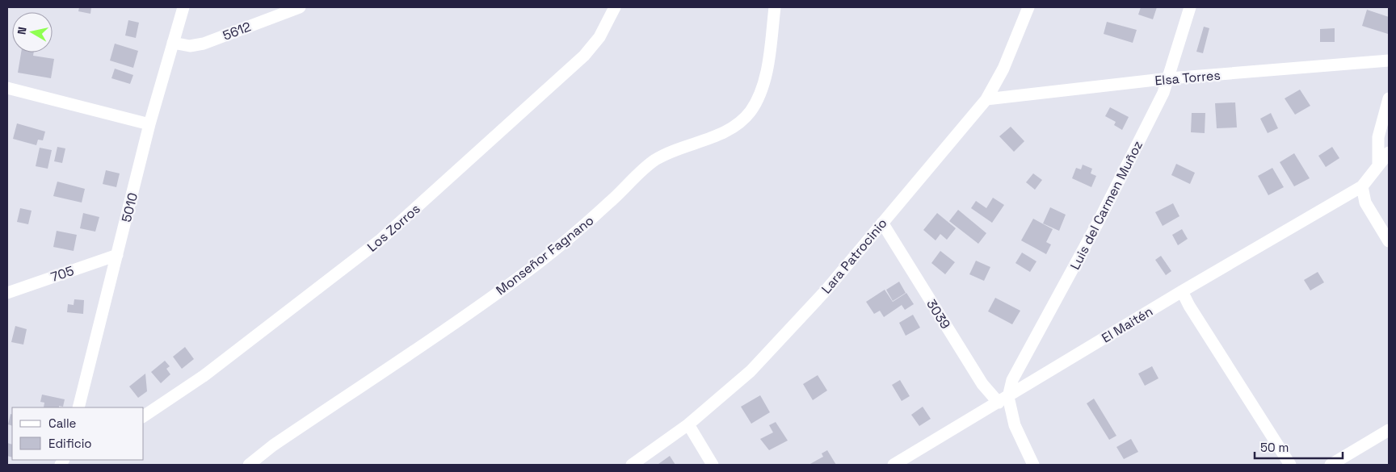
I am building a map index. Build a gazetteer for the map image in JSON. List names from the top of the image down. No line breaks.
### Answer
{"streets":{"street":["5612","Elsa Torres","Luis del Carmen Muñoz","5010","Los Zorros","Monseñor Fagnano","Lara Patrocinio","705","3039","El Maitén"]},"crossings":[["5612","5010"],["Elsa Torres","Luis del Carmen Muñoz"],["Elsa Torres","Lara Patrocinio"],["Luis del Carmen Muñoz","3039"],["Luis del Carmen Muñoz","El Maitén"],["5010","705"],["Lara Patrocinio","3039"],["3039","El Maitén"]],"legend":["Calle","Edificio"],"scale_bar":"50 m","north":"left"}
